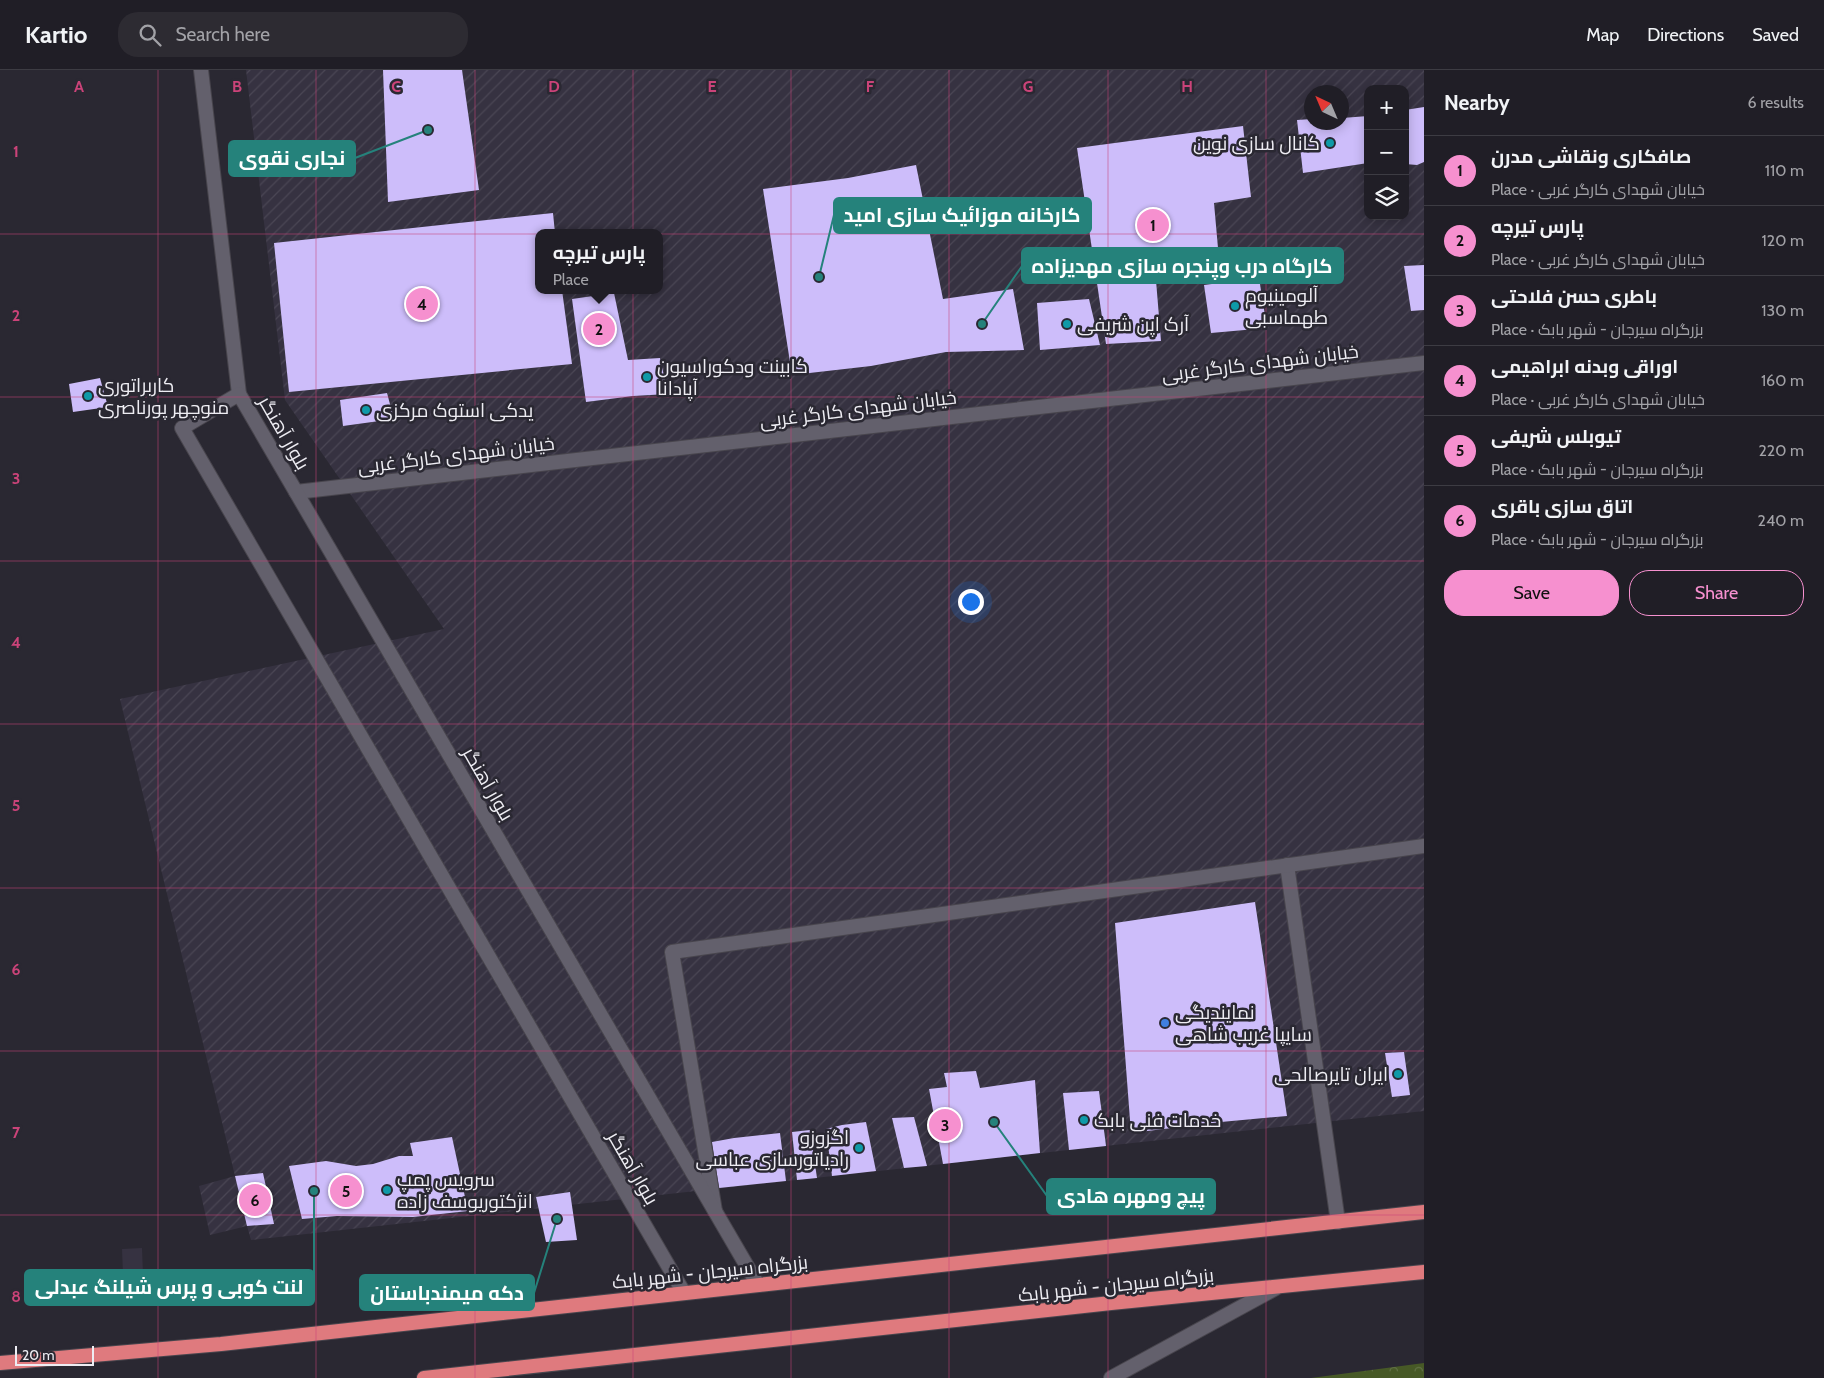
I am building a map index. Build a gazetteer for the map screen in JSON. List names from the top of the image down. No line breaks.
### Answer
{"streets":{"highway":["بزرگراه سیرجان - شهر بابک"],"street":["خیابان شهدای کارگر غربی","بلوار آهنگر"]},"crossings":[["خیابان شهدای کارگر غربی","بلوار آهنگر"],["بلوار آهنگر","بزرگراه سیرجان - شهر بابک"]],"places":["نجاری نقوی","کانال سازی نوین","کارخانه موزائیک سازی امید","آلومینیوم طهماسبی","کارگاه درب وپنجره سازی مهدیزاده","آرک اپن شریفی","کابینت ودکوراسیون آپادانا","کاربراتوری منوچهر پورناصری","یدکی استوک مرکزی","نمایندیگی سایپا غریب شاهی","ایران تایرصالحی","خدمات فنی بابک","پیچ ومهره هادی","اگزوزو رادیاتورسازی عباسی","سرویس پمپ انژکتوریوسف زاده","لنت کوبی و پرس شیلنگ عبدلی","دکه میمندباستان"],"scale_bar":"20 m","north":"top left","page":{"header":"Kartio","search":"Search here","nav":["Map","Directions","Saved"],"heading":["Nearby","6 results"],"map_buttons":["+","−"],"list":[{"mark":"1","name":"صافکاری ونقاشی مدرن","note":"Place · خیابان شهدای کارگر غربی","value":"110 m"},{"mark":"2","name":"پارس تیرچه","note":"Place · خیابان شهدای کارگر غربی","value":"120 m"},{"mark":"3","name":"باطری حسن فلاحتی","note":"Place · بزرگراه سیرجان - شهر بابک","value":"130 m"},{"mark":"4","name":"اوراقی وبدنه ابراهیمی","note":"Place · خیابان شهدای کارگر غربی","value":"160 m"},{"mark":"5","name":"تیوبلس شریفی","note":"Place · بزرگراه سیرجان - شهر بابک","value":"220 m"},{"mark":"6","name":"اتاق سازی باقری","note":"Place · بزرگراه سیرجان - شهر بابک","value":"240 m"}],"pins":["1","4","2","3","5","6"],"popup":["پارس تیرچه","Place"],"buttons":["Save","Share"],"scale":"20 m"},"grid":{"columns":["A","B","C","D","E","F","G","H"],"rows":["1","2","3","4","5","6","7","8"]}}
